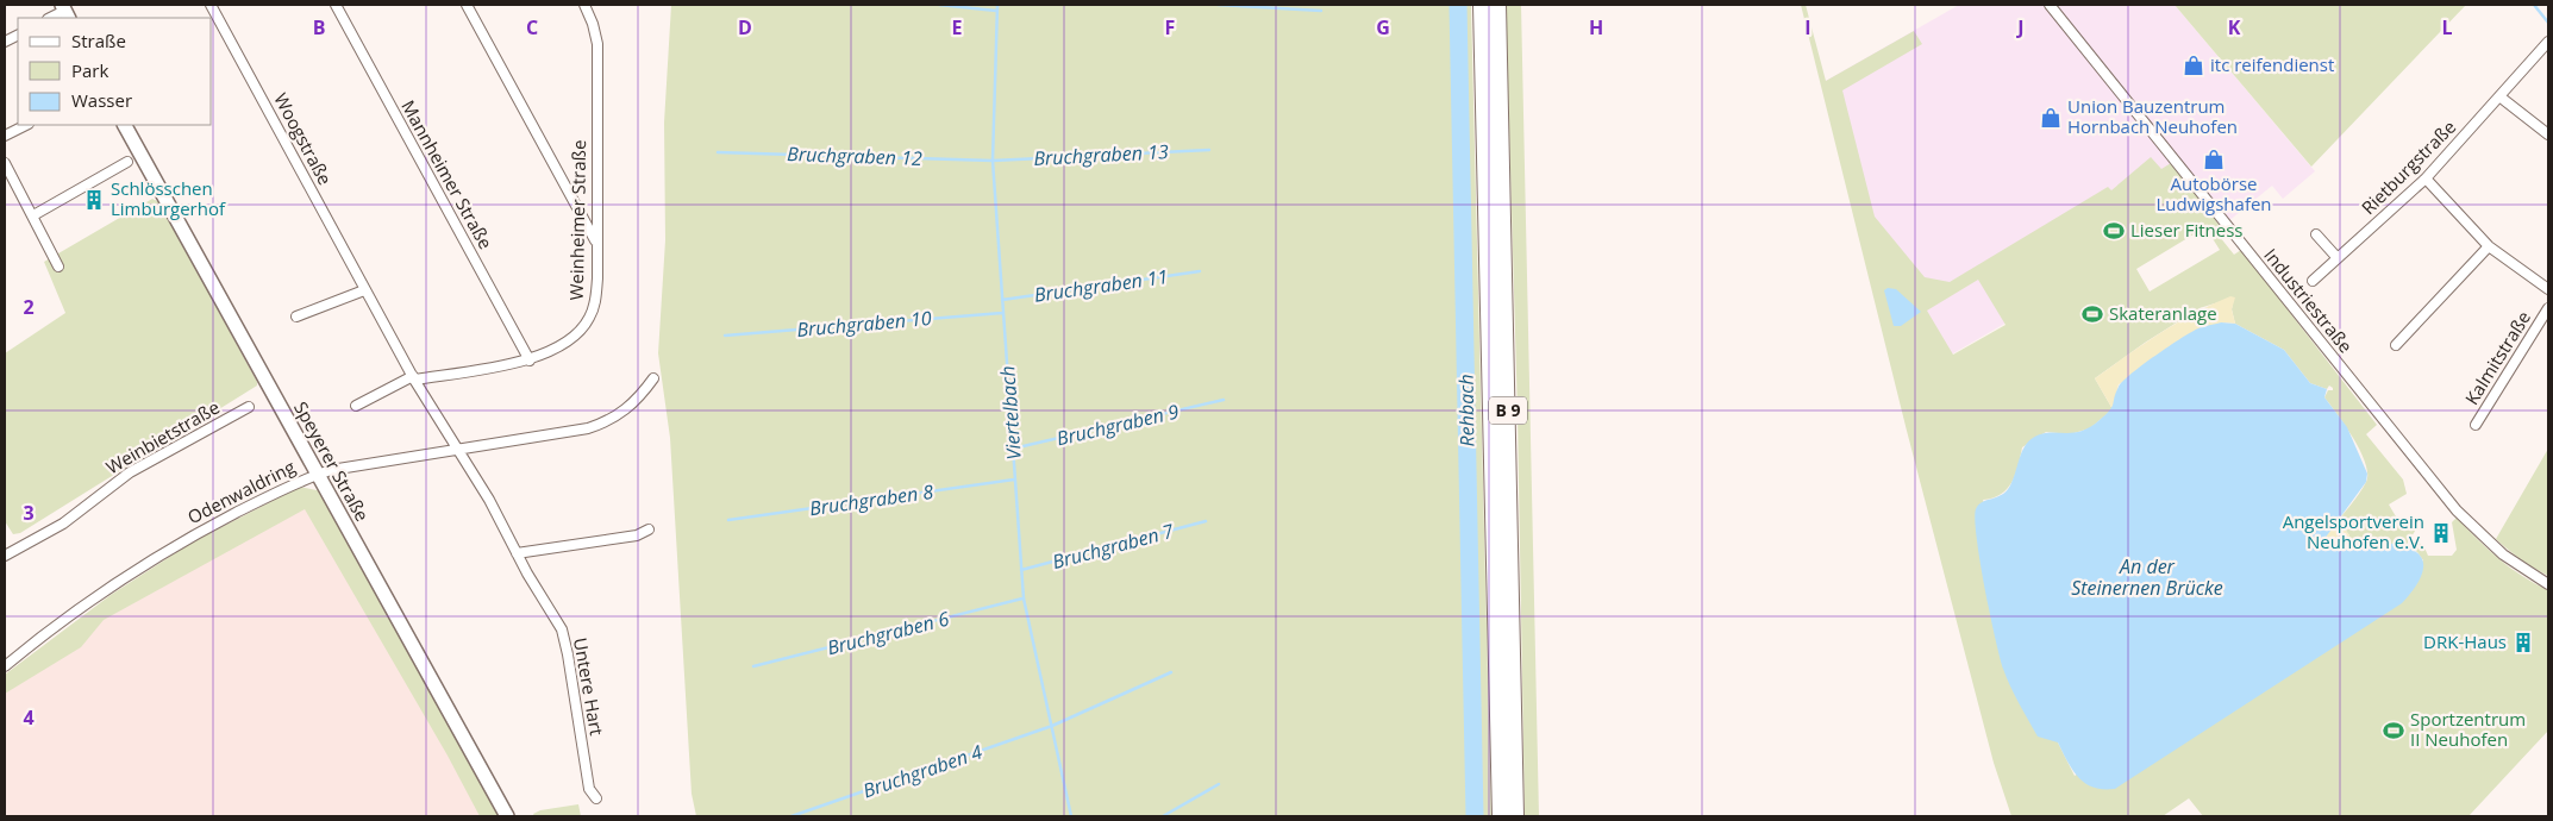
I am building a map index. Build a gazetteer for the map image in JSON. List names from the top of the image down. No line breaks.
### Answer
{"streets":{"highway":["B 9"],"street":["Woogstraße","Rietburgstraße","Mannheimer Straße","Weinheimer Straße","Industriestraße","Kalmitstraße","Weinbietstraße","Speyerer Straße","Odenwaldring","Untere Hart"]},"crossings":[["Woogstraße","Weinheimer Straße"],["Woogstraße","Odenwaldring"],["Woogstraße","Untere Hart"],["Mannheimer Straße","Weinheimer Straße"],["Speyerer Straße","Odenwaldring"],["Odenwaldring","Untere Hart"]],"water":["Bruchgraben 13","Bruchgraben 12","Bruchgraben 11","Bruchgraben 10","Rehbach","Viertelbach","Bruchgraben 9","Bruchgraben 8","Bruchgraben 7","An der Steinernen Brücke","Bruchgraben 6","Bruchgraben 4"],"places":{"shop":["itc reifendienst","Union Bauzentrum Hornbach Neuhofen","Autobörse Ludwigshafen"],"building":["Schlösschen Limburgerhof","Angelsportverein Neuhofen e.V.","DRK-Haus"],"sports":["Lieser Fitness","Skateranlage","Sportzentrum II Neuhofen"]},"legend":["Straße","Park","Wasser"],"grid":{"columns":["B","C","D","E","F","G","H","I","J","K","L"],"rows":["2","3","4"]}}
